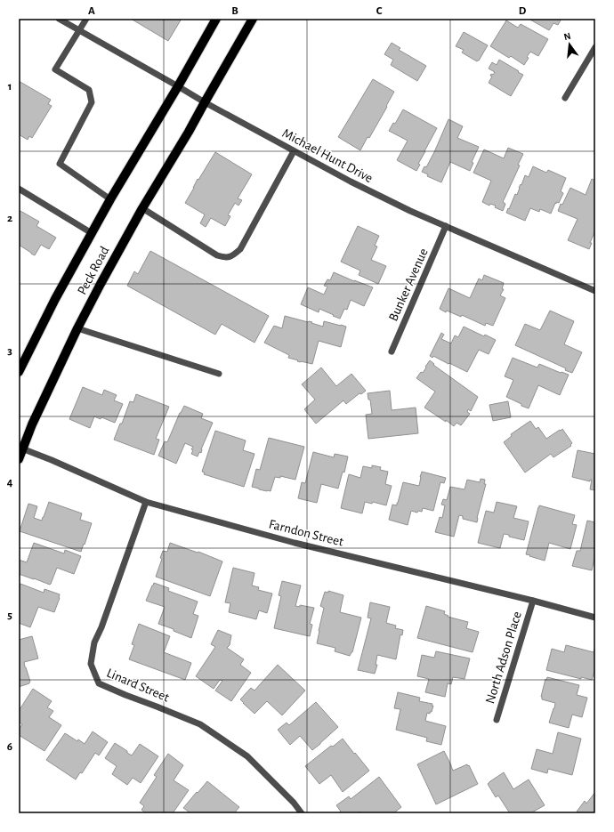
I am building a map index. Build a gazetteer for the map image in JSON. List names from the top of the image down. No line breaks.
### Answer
{"streets":{"main road":["Peck Road"],"street":["Michael Hunt Drive","Bunker Avenue","Farndon Street","North Adson Place","Linard Street"]},"crossings":[["Michael Hunt Drive","Peck Road"],["Michael Hunt Drive","Bunker Avenue"],["Peck Road","Farndon Street"],["Farndon Street","North Adson Place"],["Farndon Street","Linard Street"]],"north":"top","grid":{"columns":["A","B","C","D"],"rows":["1","2","3","4","5","6"]}}
